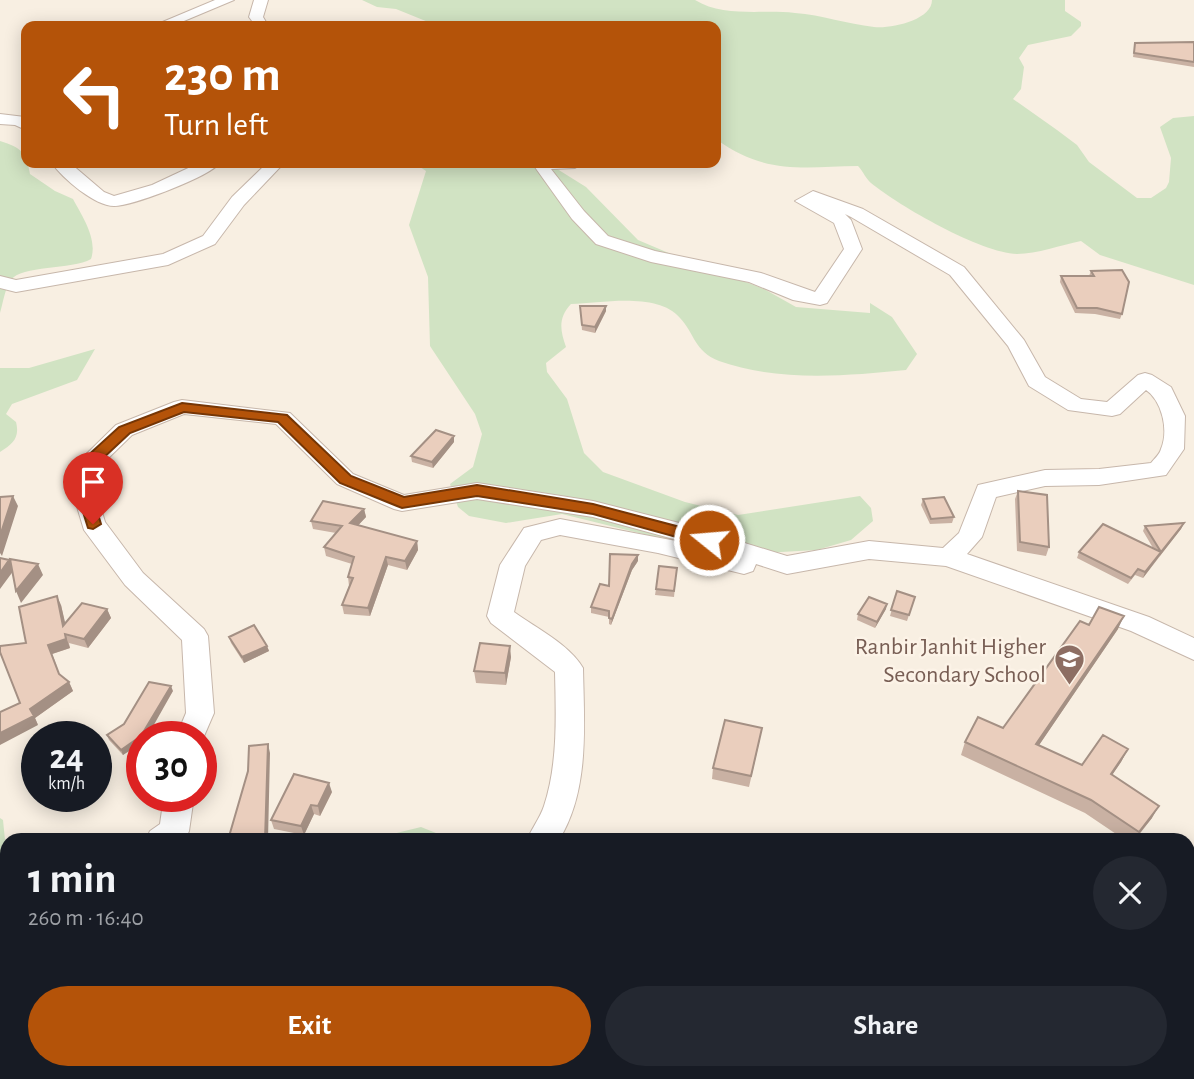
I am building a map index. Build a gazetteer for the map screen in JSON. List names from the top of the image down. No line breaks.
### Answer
{"places":{"school or university":["Ranbir Janhit Higher Secondary School"]},"page":{"turn":["230 m","Turn left"],"speed":"24 km/h","limit":"30","heading":["1 min","260 m · 16:40"],"buttons":["Exit","Share"]}}
